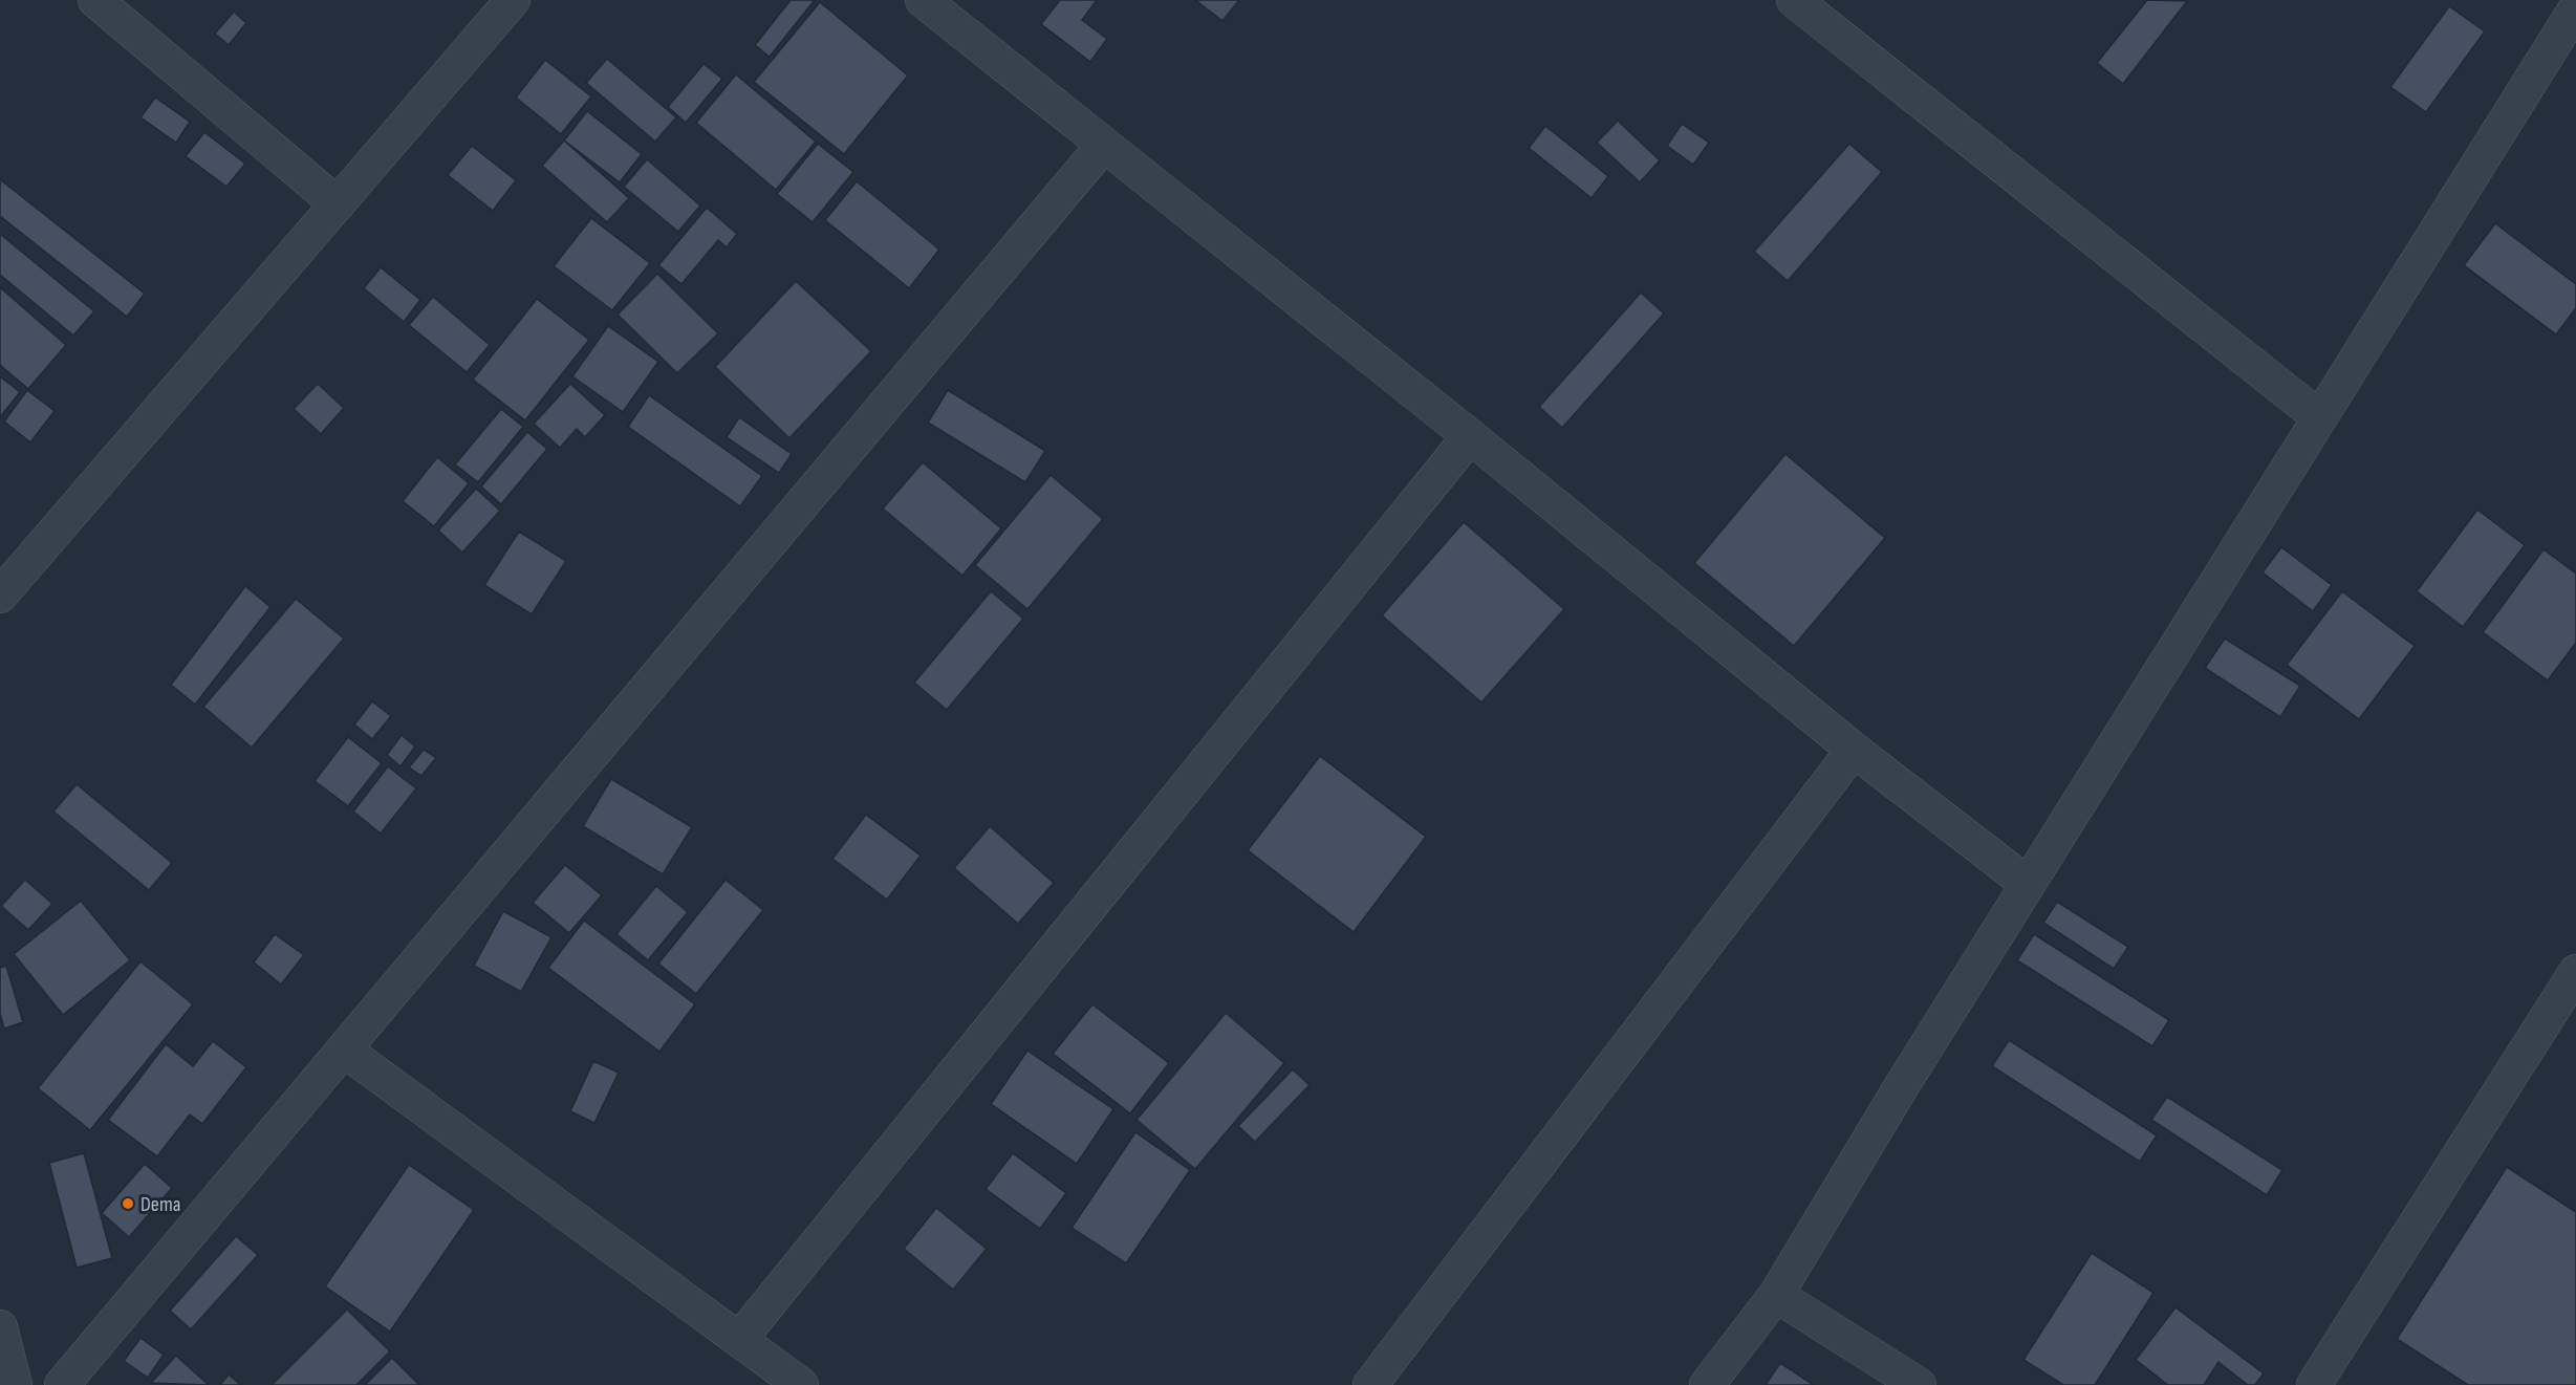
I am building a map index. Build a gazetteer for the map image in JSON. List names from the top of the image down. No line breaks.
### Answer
{"places":["Dema"]}
